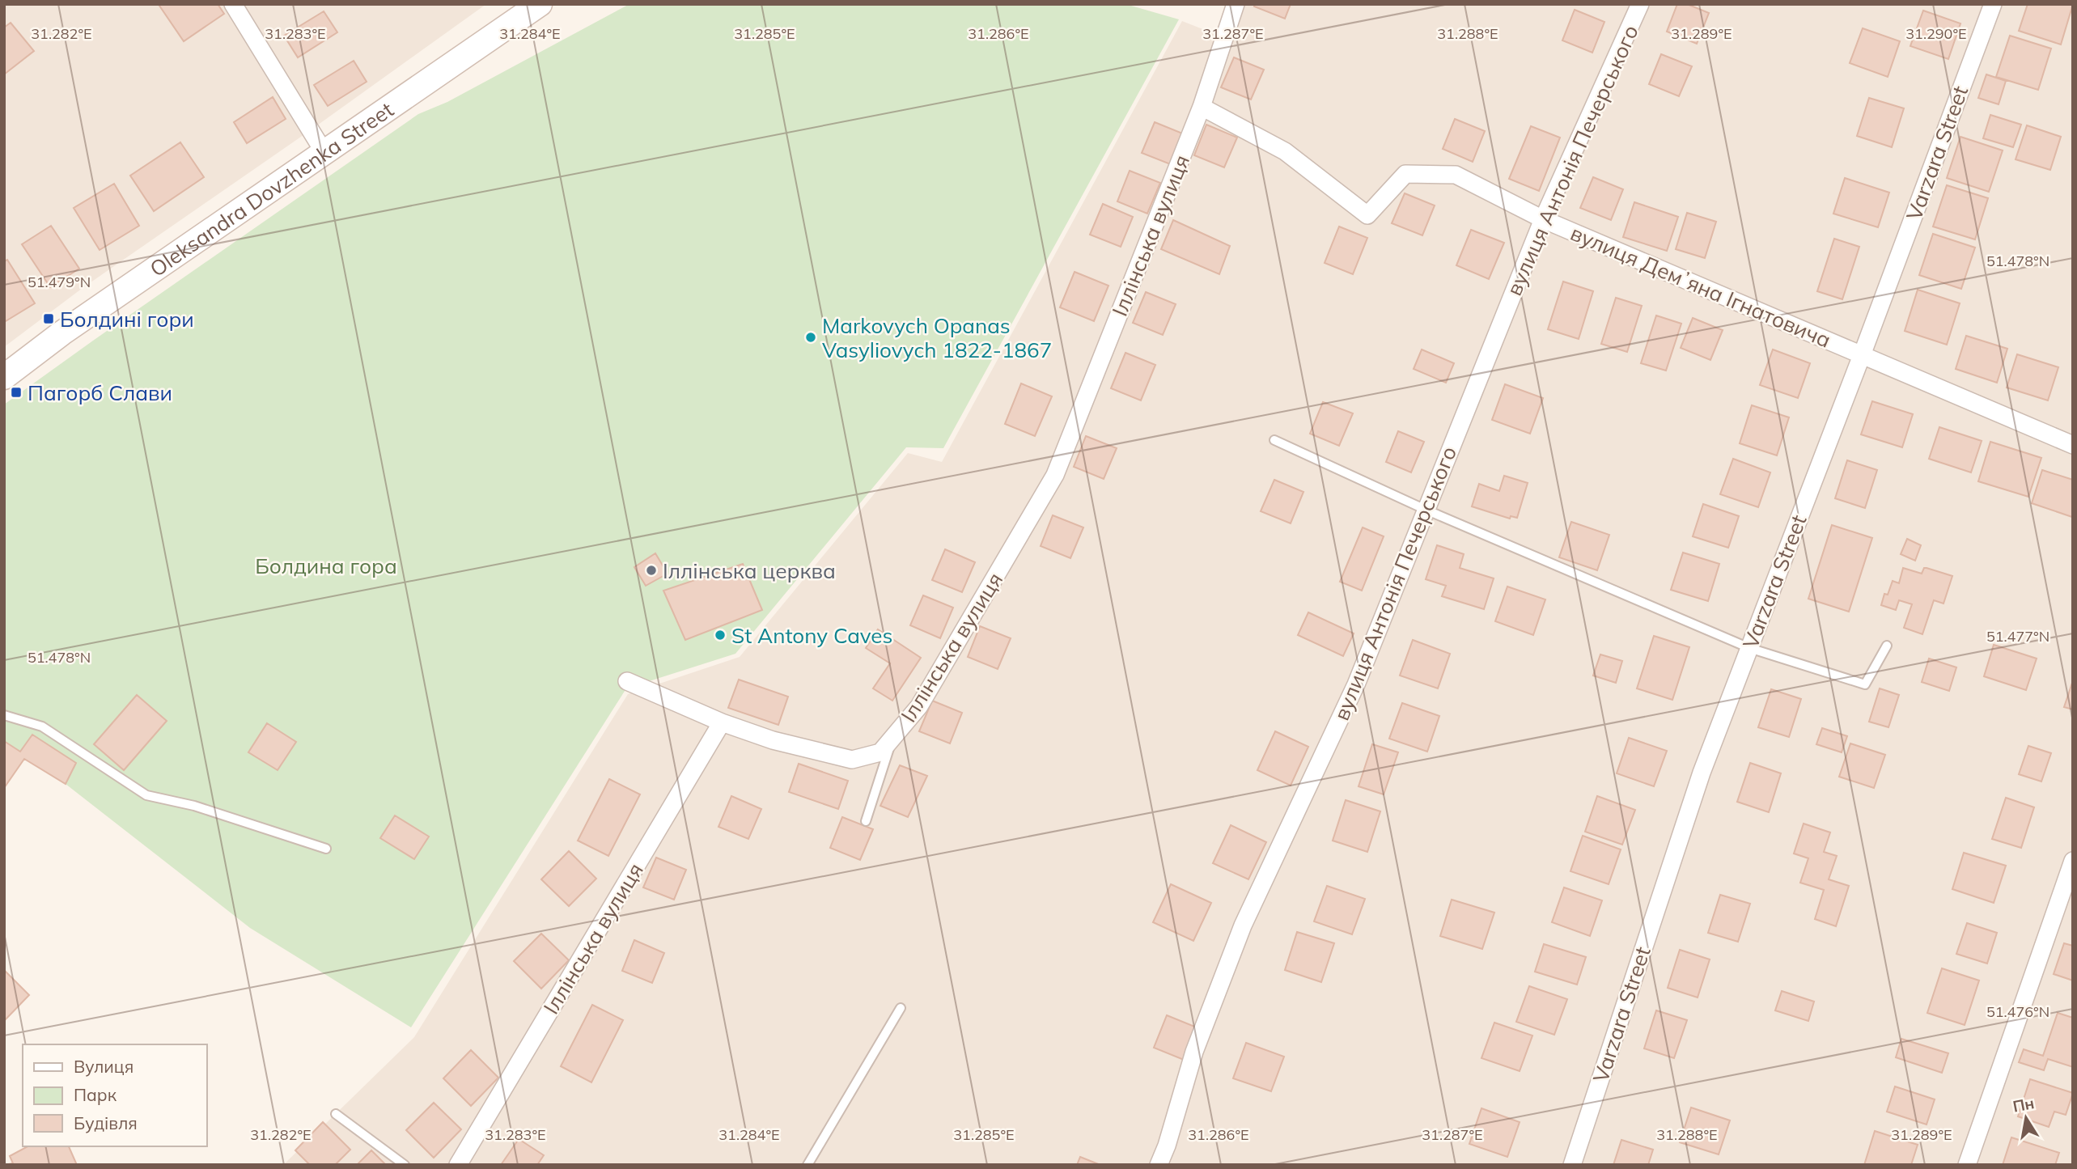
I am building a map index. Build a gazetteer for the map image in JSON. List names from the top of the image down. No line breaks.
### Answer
{"streets":{"main road":["Oleksandra Dovzhenka Street"],"street":["Varzara Street","вулиця Антонія Печерського","Іллінська вулиця","вулиця Демʼяна Ігнатовича"]},"crossings":[["Varzara Street","вулиця Демʼяна Ігнатовича"],["вулиця Антонія Печерського","вулиця Демʼяна Ігнатовича"],["Іллінська вулиця","вулиця Демʼяна Ігнатовича"]],"parks":["Болдина гора"],"places":{"transit":["Болдині гори","Пагорб Слави"],"other":["Markovych Opanas Vasyliovych 1822-1867","Іллінська церква","St Antony Caves"]},"legend":["Вулиця","Парк","Будівля"],"north":"top","coordinates":["31.288°E","31.290°E","31.282°E","31.283°E","31.284°E","31.285°E","31.286°E","31.287°E","31.289°E","51.478°N","51.479°N","51.477°N","51.476°N"]}
